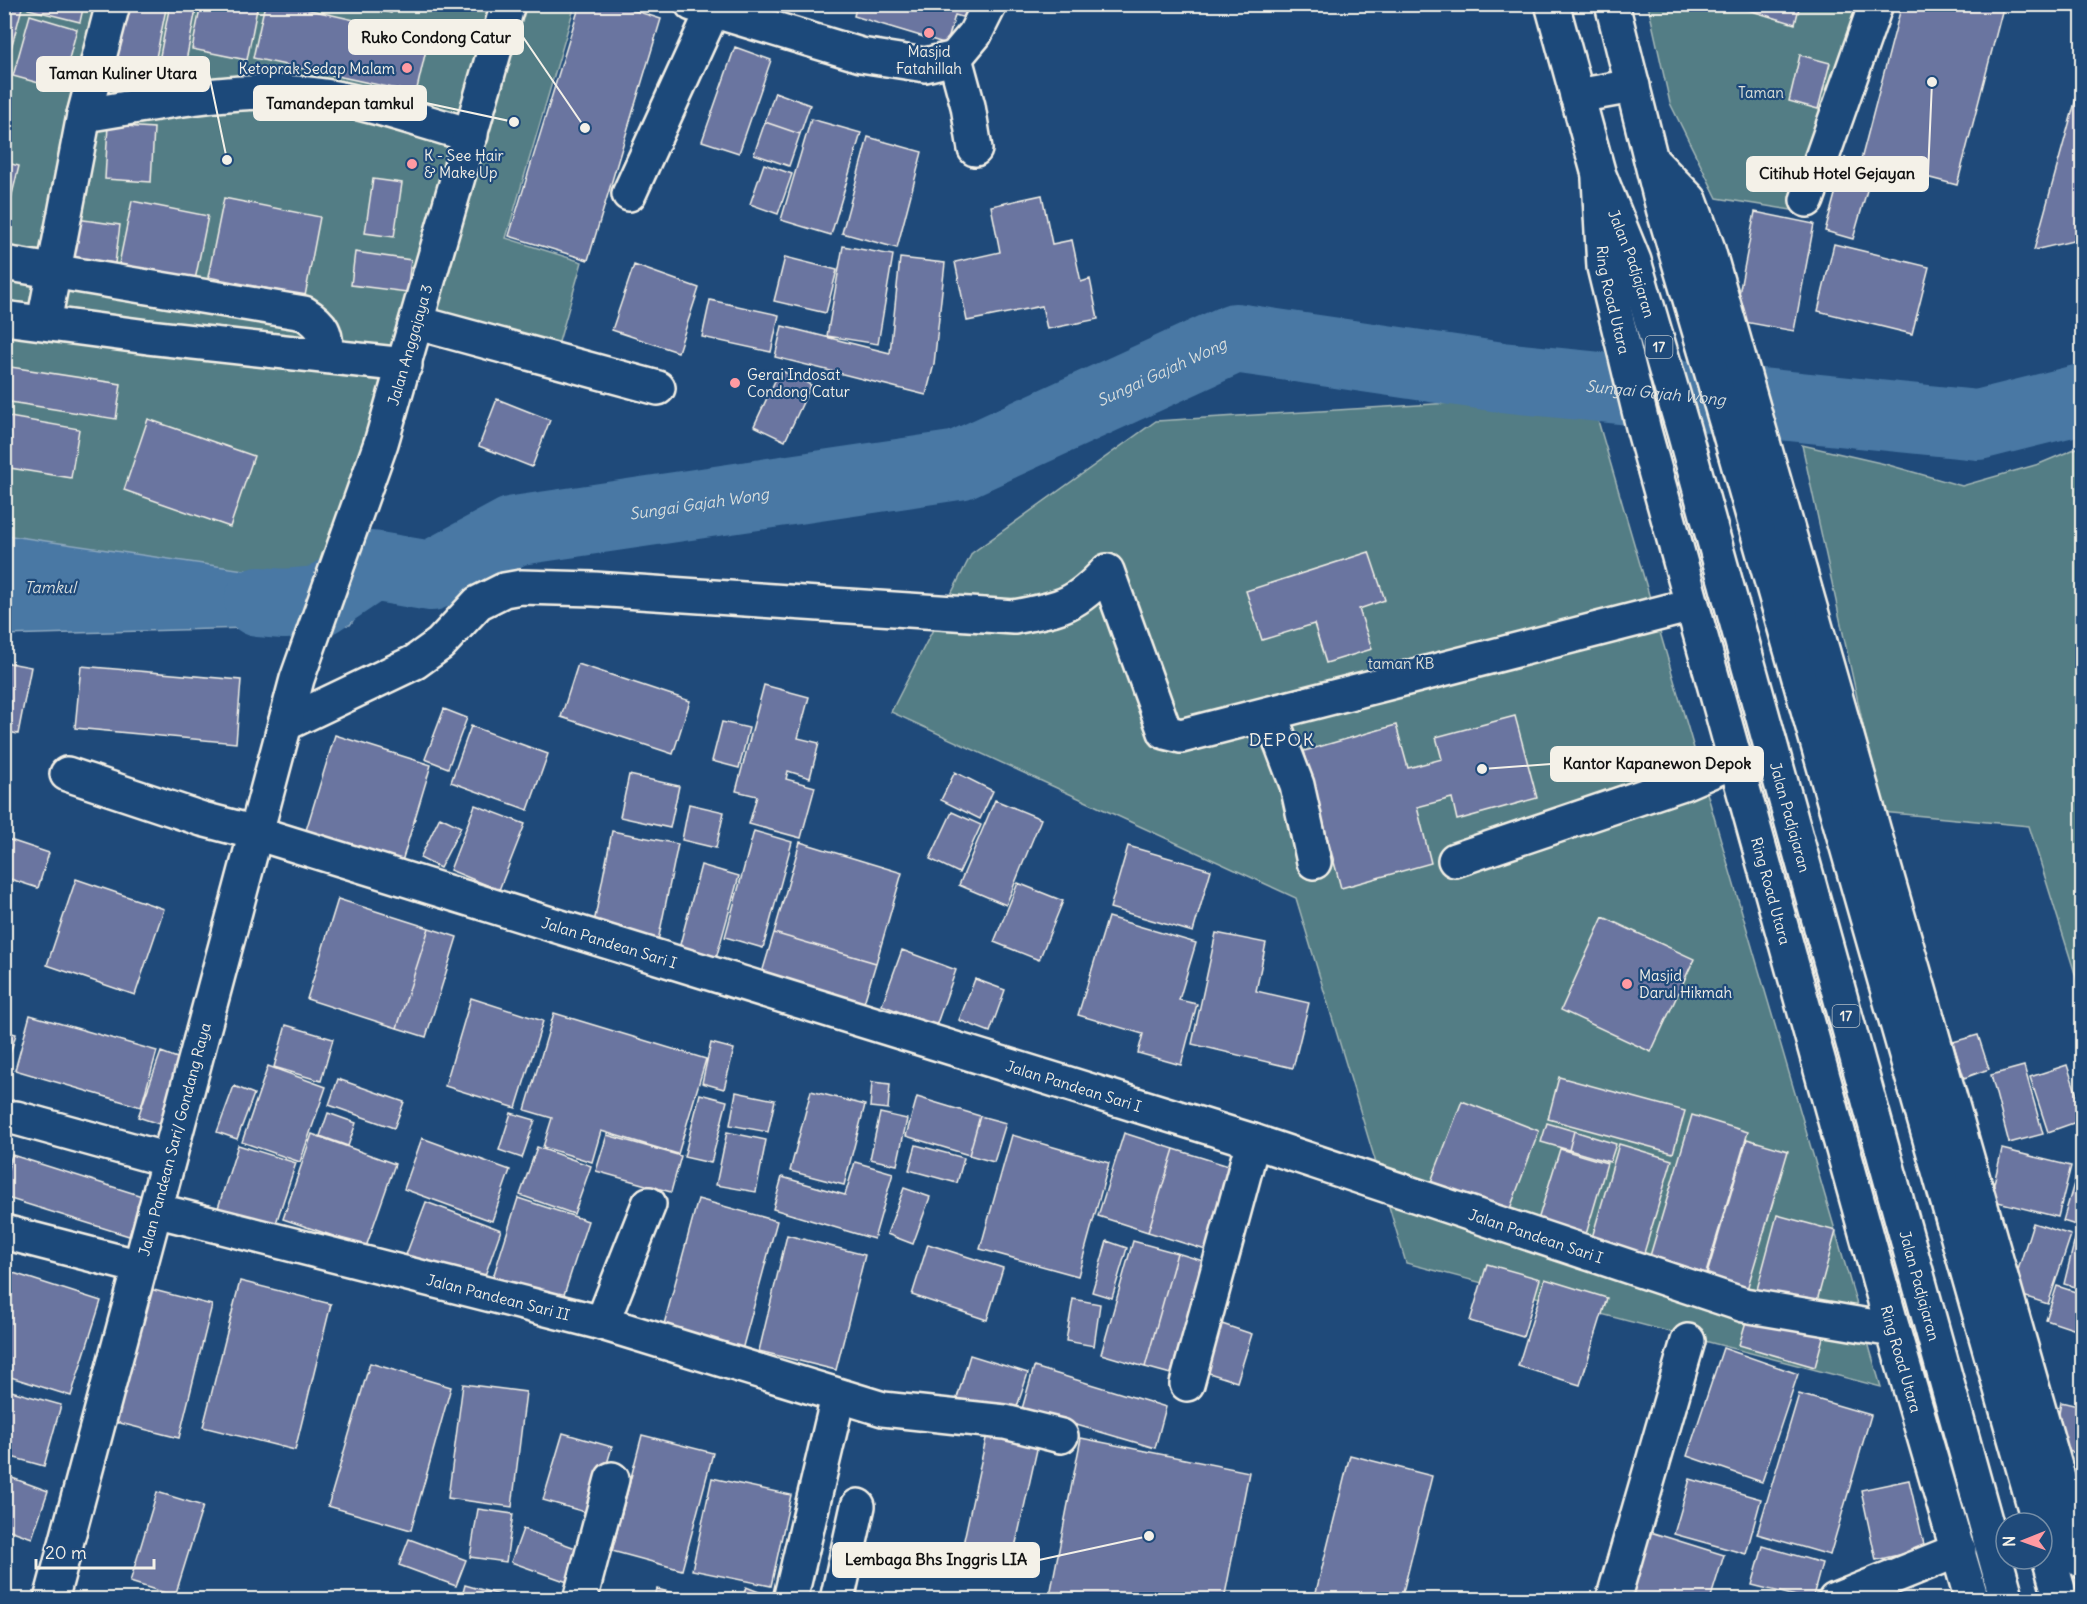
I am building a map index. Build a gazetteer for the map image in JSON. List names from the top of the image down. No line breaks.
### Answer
{"streets":{"main road":["Jalan Padjajaran","Ring Road Utara","Jalan Anggajaya 3","17","Jalan Pandean Sari I","Jalan Pandean Sari/ Gondang Raya","Jalan Pandean Sari II"]},"crossings":[["Jalan Padjajaran","Ring Road Utara"],["Ring Road Utara","Jalan Pandean Sari I"],["Jalan Anggajaya 3","Jalan Pandean Sari/ Gondang Raya"],["Jalan Pandean Sari I","Jalan Pandean Sari/ Gondang Raya"],["Jalan Pandean Sari/ Gondang Raya","Jalan Pandean Sari II"]],"districts":["DEPOK"],"water":["Sungai Gajah Wong","Tamkul"],"parks":["Taman","taman KB"],"places":["Masjid Fatahillah","Ketoprak Sedap Malam","Citihub Hotel Gejayan","Tamandepan tamkul","Ruko Condong Catur","Taman Kuliner Utara","K - See Hair & Make Up","Gerai Indosat Condong Catur","Kantor Kapanewon Depok","Masjid Darul Hikmah","Lembaga Bhs Inggris LIA"],"scale_bar":"20 m","north":"left"}
